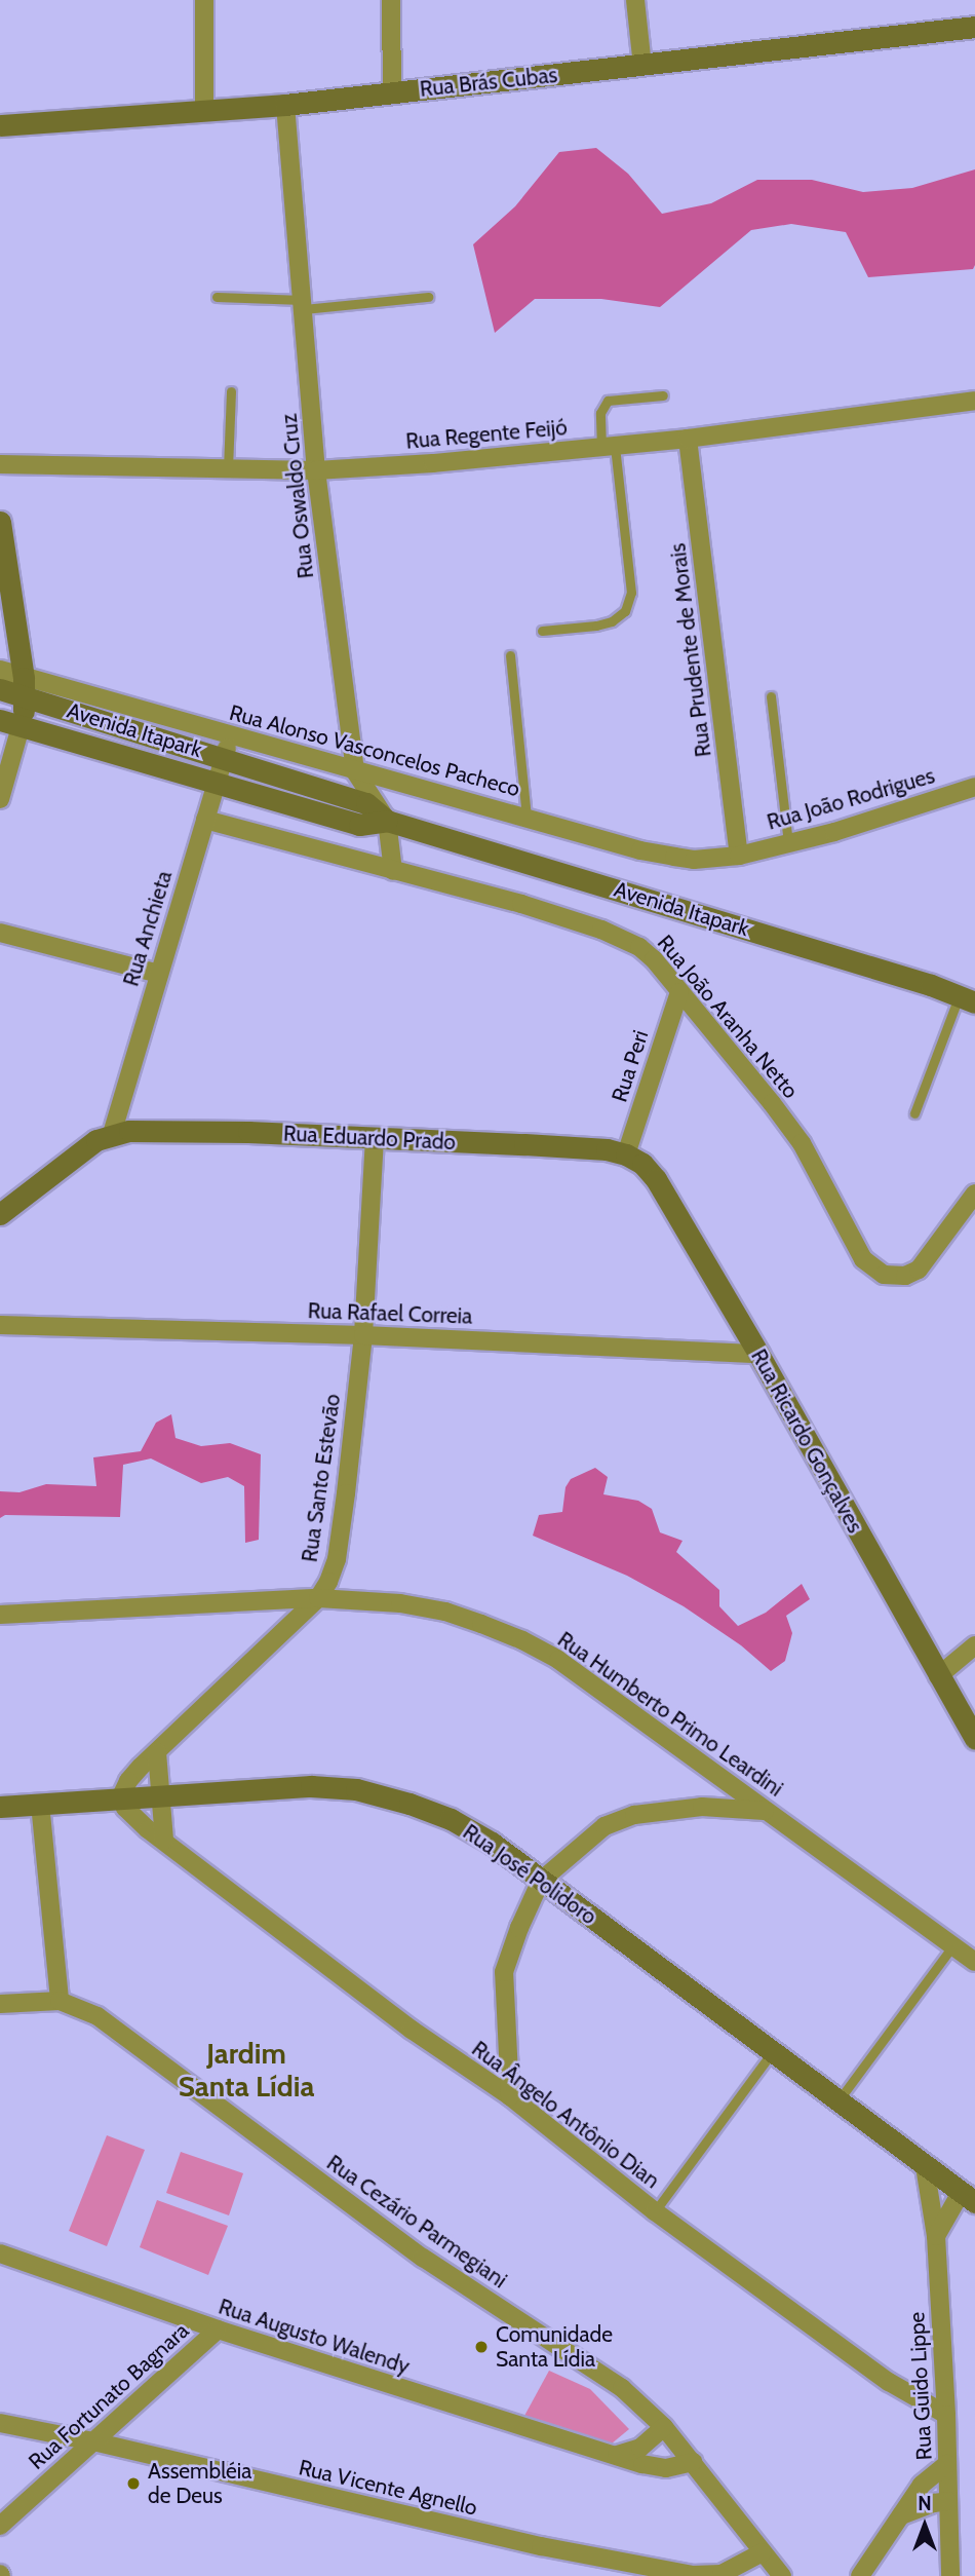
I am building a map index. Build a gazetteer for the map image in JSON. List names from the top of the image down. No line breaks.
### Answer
{"streets":{"street":["Rua Brás Cubas","Rua Regente Feijó","Rua Oswaldo Cruz","Rua Prudente de Morais","Avenida Itapark","Rua Alonso Vasconcelos Pacheco","Rua João Rodrigues","Rua Anchieta","Rua João Aranha Netto","Rua Peri","Rua Eduardo Prado","Rua Rafael Correia","Rua Ricardo Gonçalves","Rua Santo Estevão","Rua Humberto Primo Leardini","Rua José Polidoro","Rua Ângelo Antônio Dian","Rua Cezário Parmegiani","Rua Augusto Walendy","Rua Guido Lippe","Rua Fortunato Bagnara","Rua Vicente Agnello"]},"crossings":[["Rua Brás Cubas","Rua Oswaldo Cruz"],["Rua Regente Feijó","Rua Oswaldo Cruz"],["Rua Regente Feijó","Rua Prudente de Morais"],["Rua Oswaldo Cruz","Avenida Itapark"],["Rua Oswaldo Cruz","Rua Alonso Vasconcelos Pacheco"],["Rua Oswaldo Cruz","Rua João Aranha Netto"],["Rua Prudente de Morais","Rua Alonso Vasconcelos Pacheco"],["Rua Prudente de Morais","Rua João Rodrigues"],["Avenida Itapark","Rua Alonso Vasconcelos Pacheco"],["Avenida Itapark","Rua Anchieta"],["Rua Alonso Vasconcelos Pacheco","Rua João Rodrigues"],["Rua Alonso Vasconcelos Pacheco","Rua Anchieta"],["Rua Anchieta","Rua João Aranha Netto"],["Rua Anchieta","Rua Eduardo Prado"],["Rua João Aranha Netto","Rua Peri"],["Rua Peri","Rua Eduardo Prado"],["Rua Peri","Rua Ricardo Gonçalves"],["Rua Eduardo Prado","Rua Ricardo Gonçalves"],["Rua Eduardo Prado","Rua Santo Estevão"],["Rua Rafael Correia","Rua Ricardo Gonçalves"],["Rua Rafael Correia","Rua Santo Estevão"],["Rua Santo Estevão","Rua Humberto Primo Leardini"],["Rua Santo Estevão","Rua José Polidoro"],["Rua Santo Estevão","Rua Ângelo Antônio Dian"],["Rua José Polidoro","Rua Ângelo Antônio Dian"],["Rua José Polidoro","Rua Guido Lippe"],["Rua Ângelo Antônio Dian","Rua Guido Lippe"],["Rua Cezário Parmegiani","Rua Augusto Walendy"],["Rua Cezário Parmegiani","Rua Vicente Agnello"],["Rua Augusto Walendy","Rua Fortunato Bagnara"],["Rua Fortunato Bagnara","Rua Vicente Agnello"]],"districts":["Jardim Santa Lídia"],"places":["Comunidade Santa Lídia","Assembléia de Deus"],"north":"top"}
